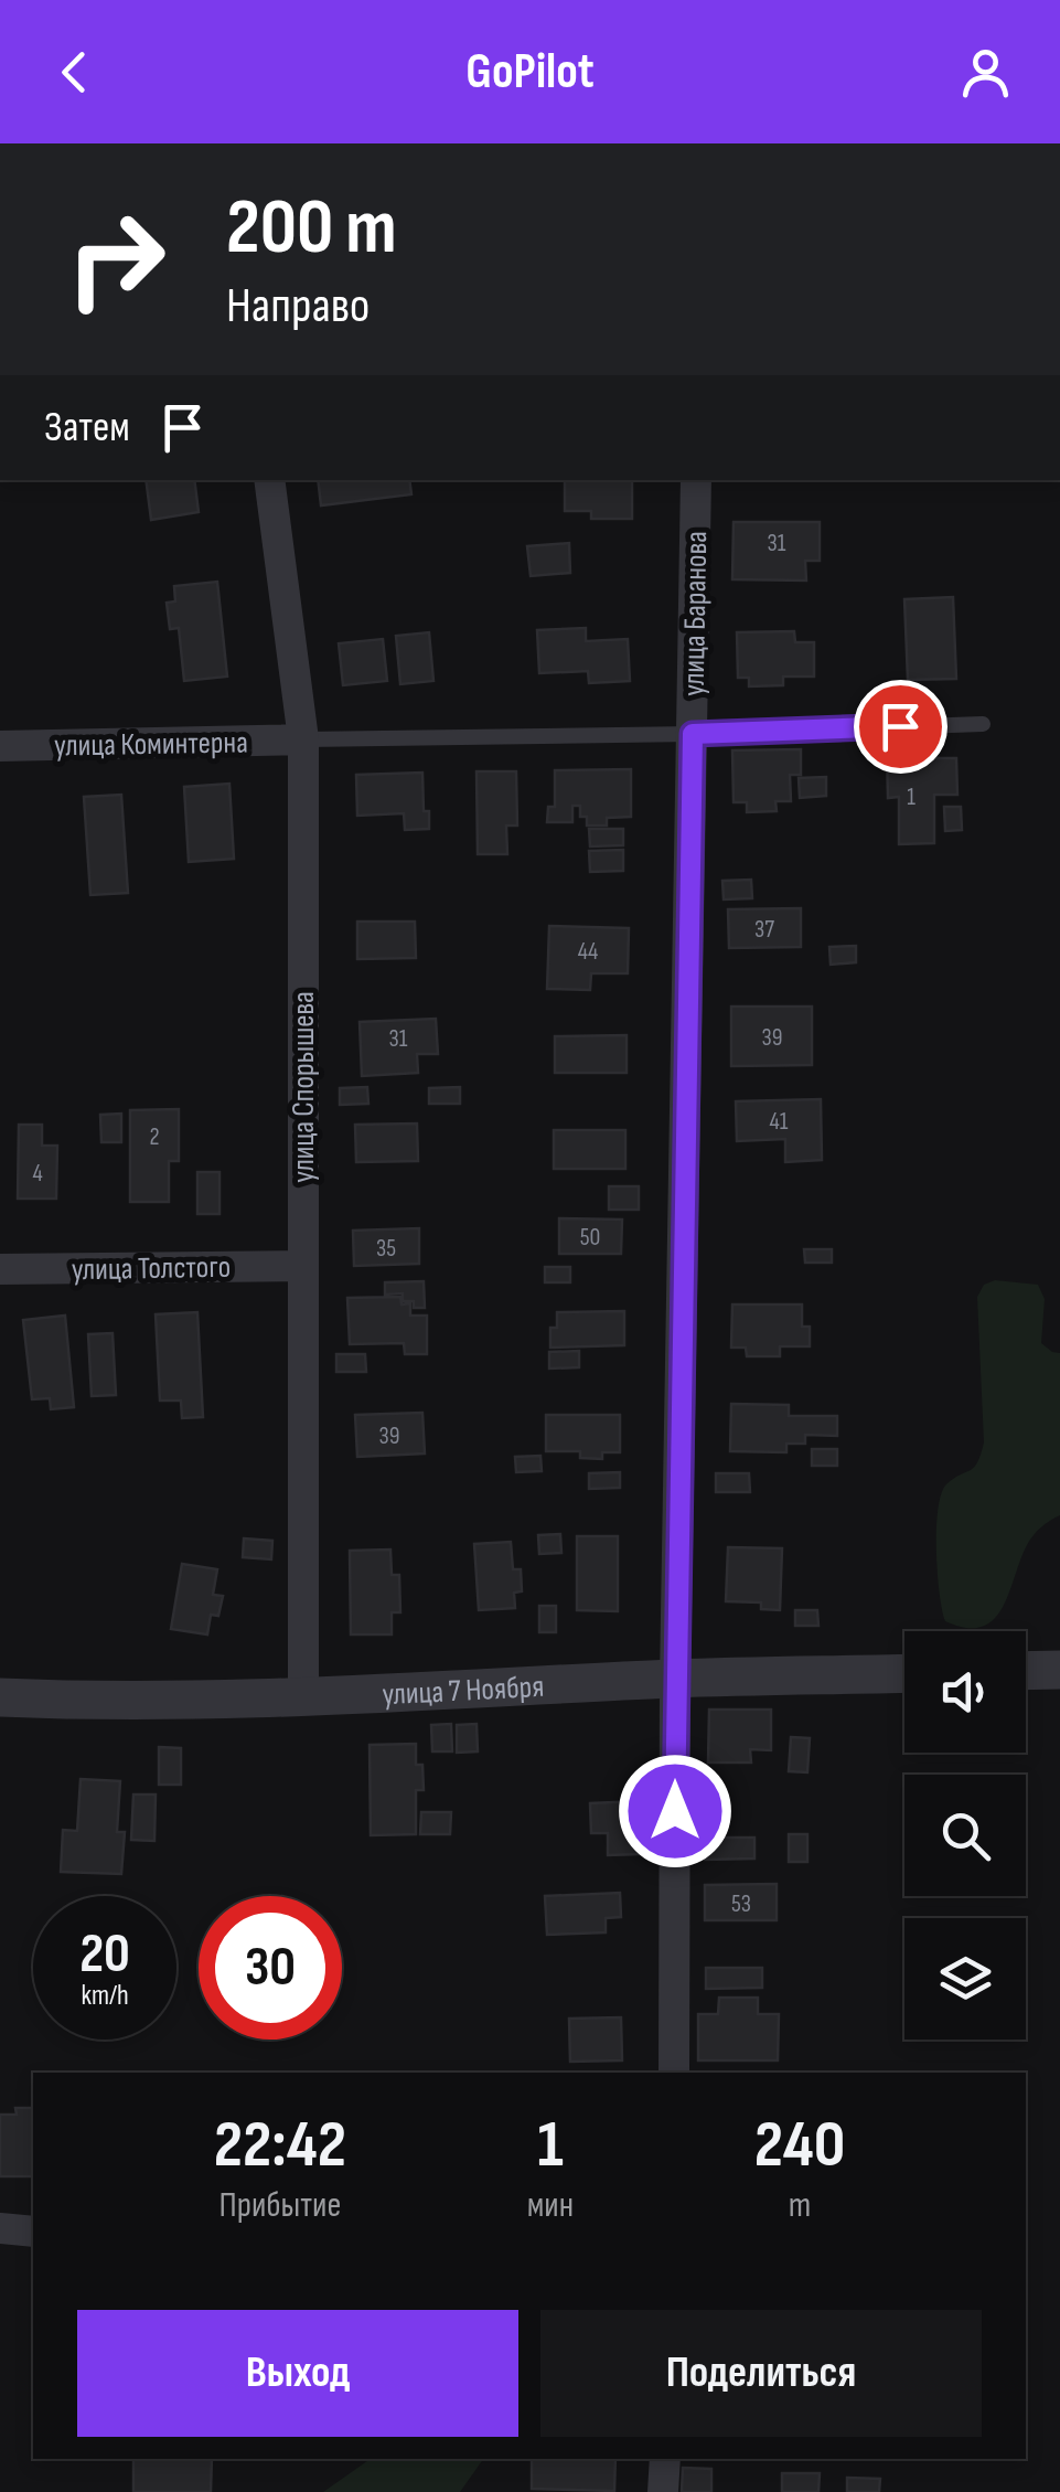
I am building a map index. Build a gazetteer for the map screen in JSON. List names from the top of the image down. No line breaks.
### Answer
{"streets":{"street":["улица Баранова","улица Коминтерна","улица Спорышева","улица Толстого","улица 7 Ноября"]},"crossings":[["улица Баранова","улица 7 Ноября"],["улица Коминтерна","улица Спорышева"],["улица Спорышева","улица Толстого"],["улица Спорышева","улица 7 Ноября"]],"house_numbers":["31","1","37","44","39","31","41","2","4","50","35","39","53"],"page":{"header":"GoPilot","turn":["200 m","Направо"],"then":"Затем","speed":"20 km/h","limit":"30","eta":["22:42","Прибытие","1","мин","240","m"],"buttons":["Выход","Поделиться"]}}
